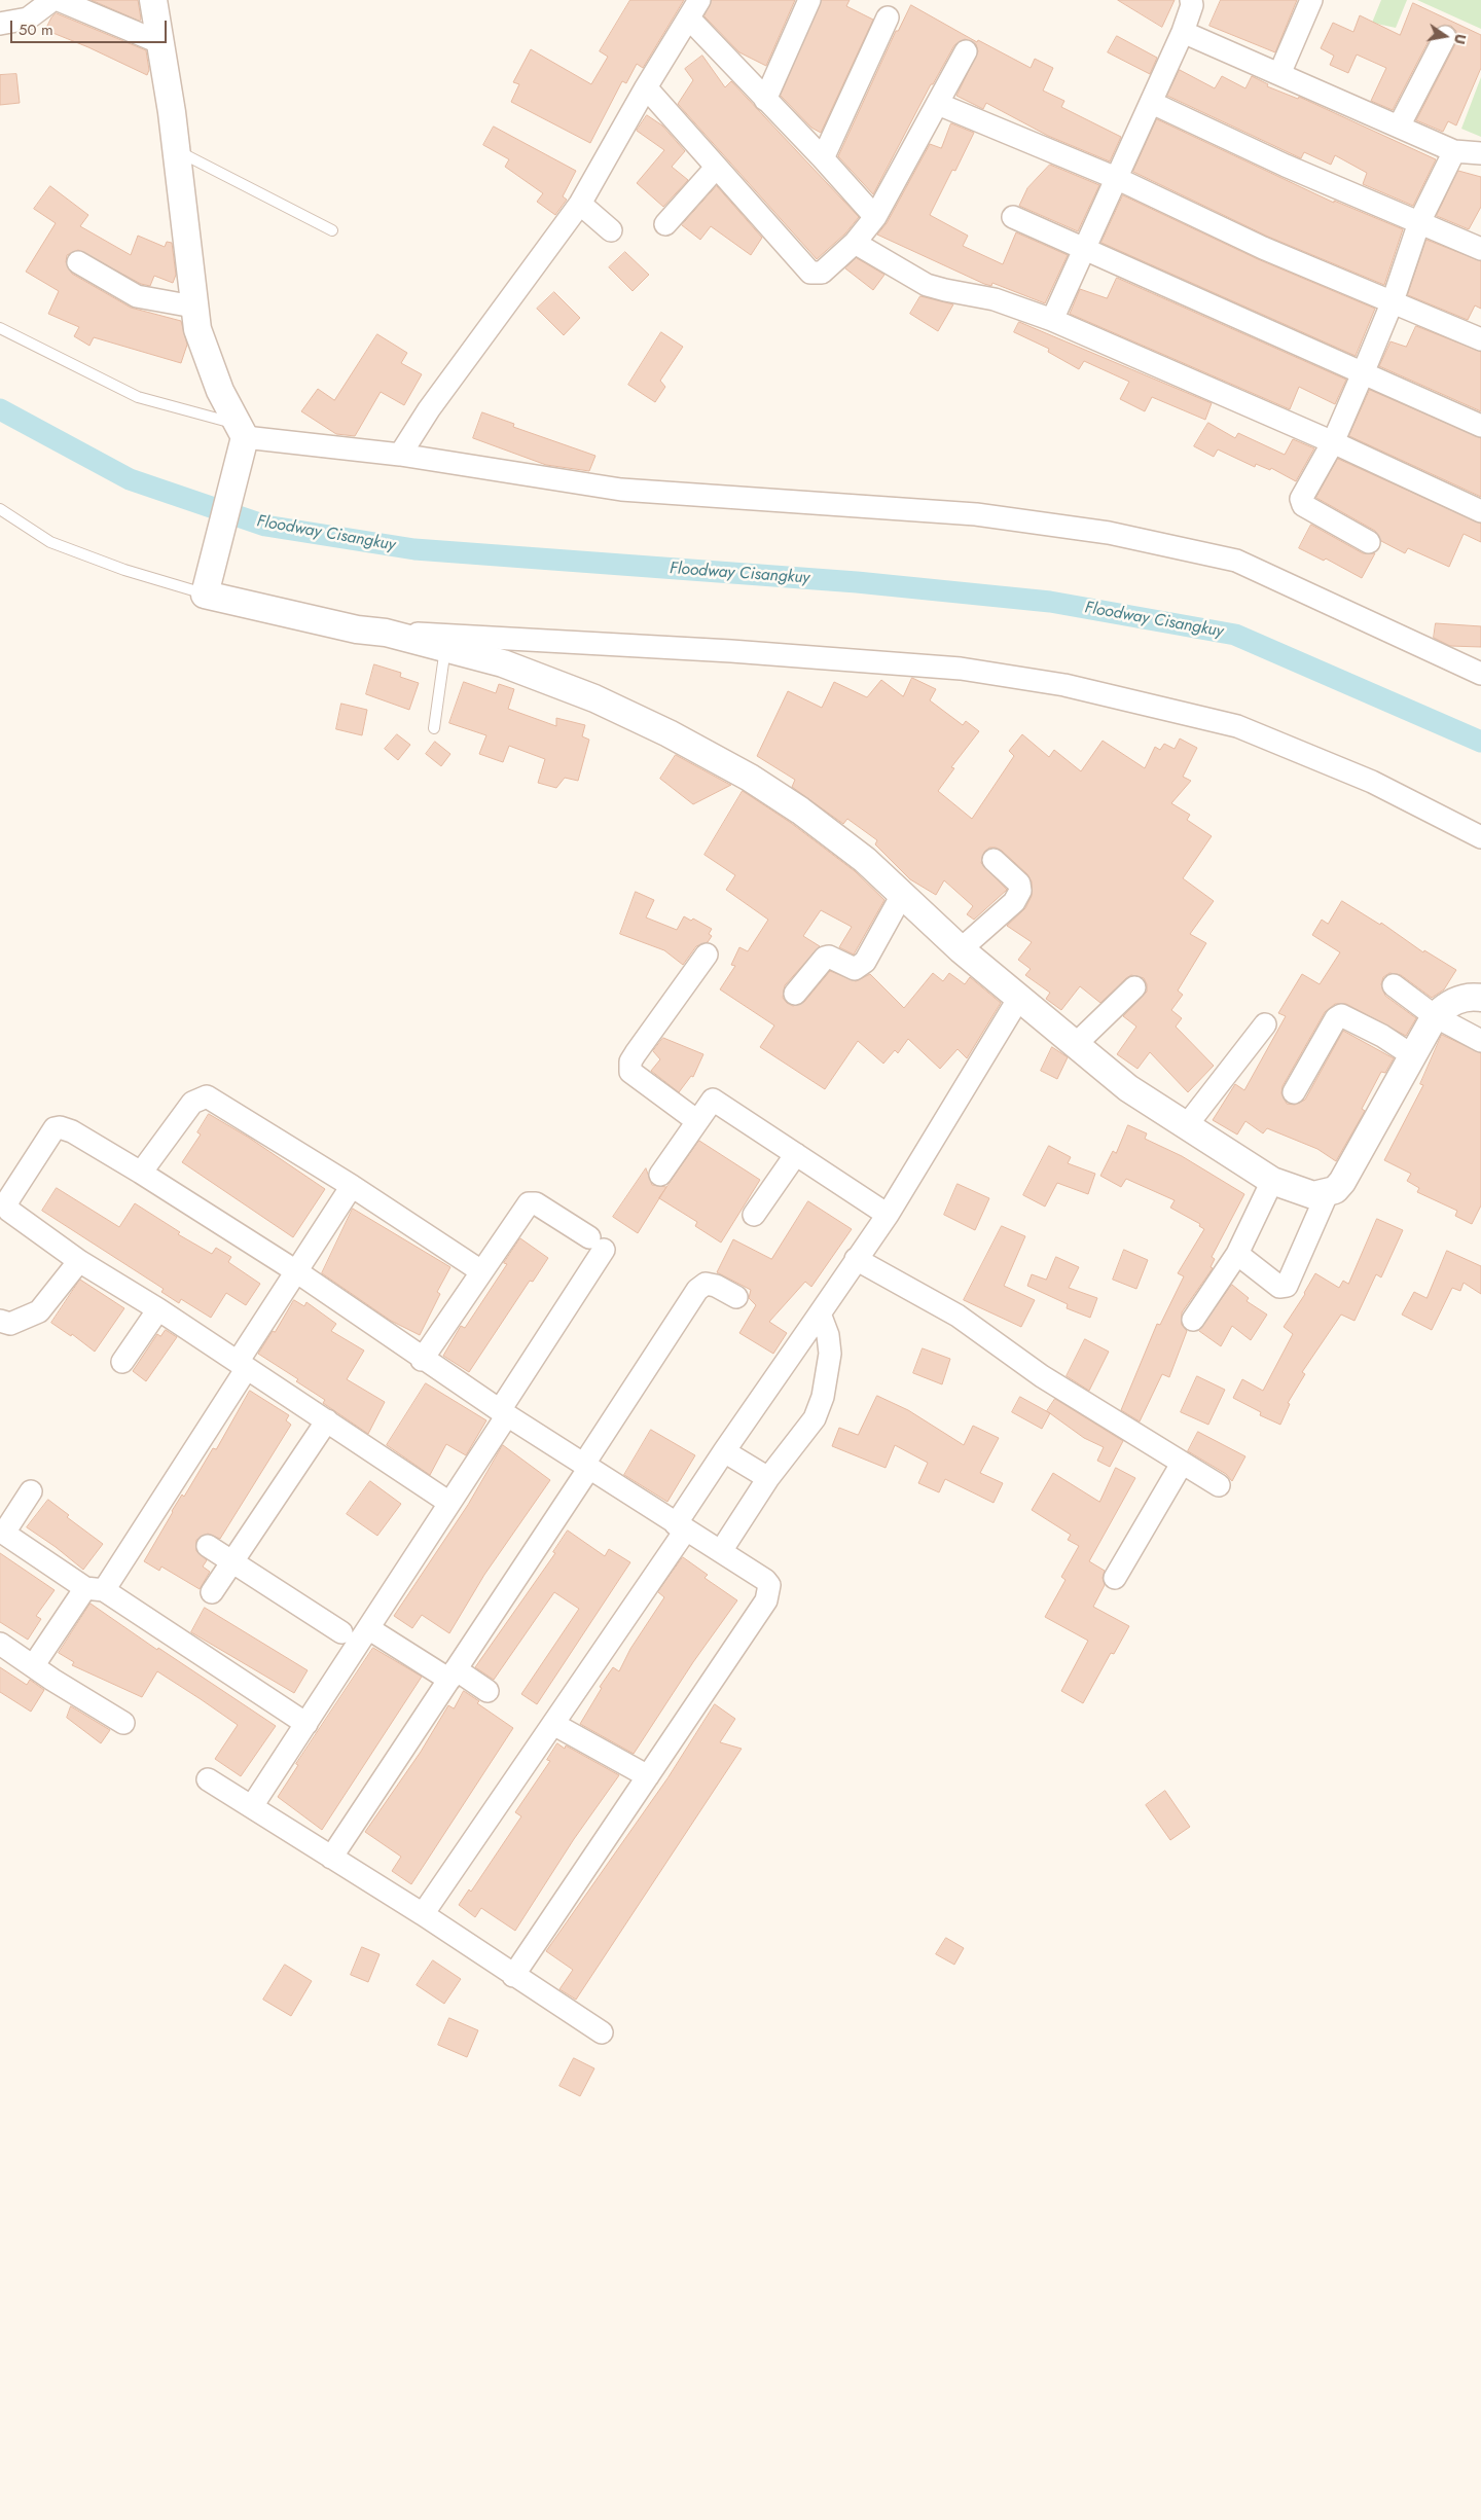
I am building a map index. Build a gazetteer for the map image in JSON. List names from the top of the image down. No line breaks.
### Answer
{"water":["Floodway Cisangkuy"],"scale_bar":"50 m","north":"right"}
